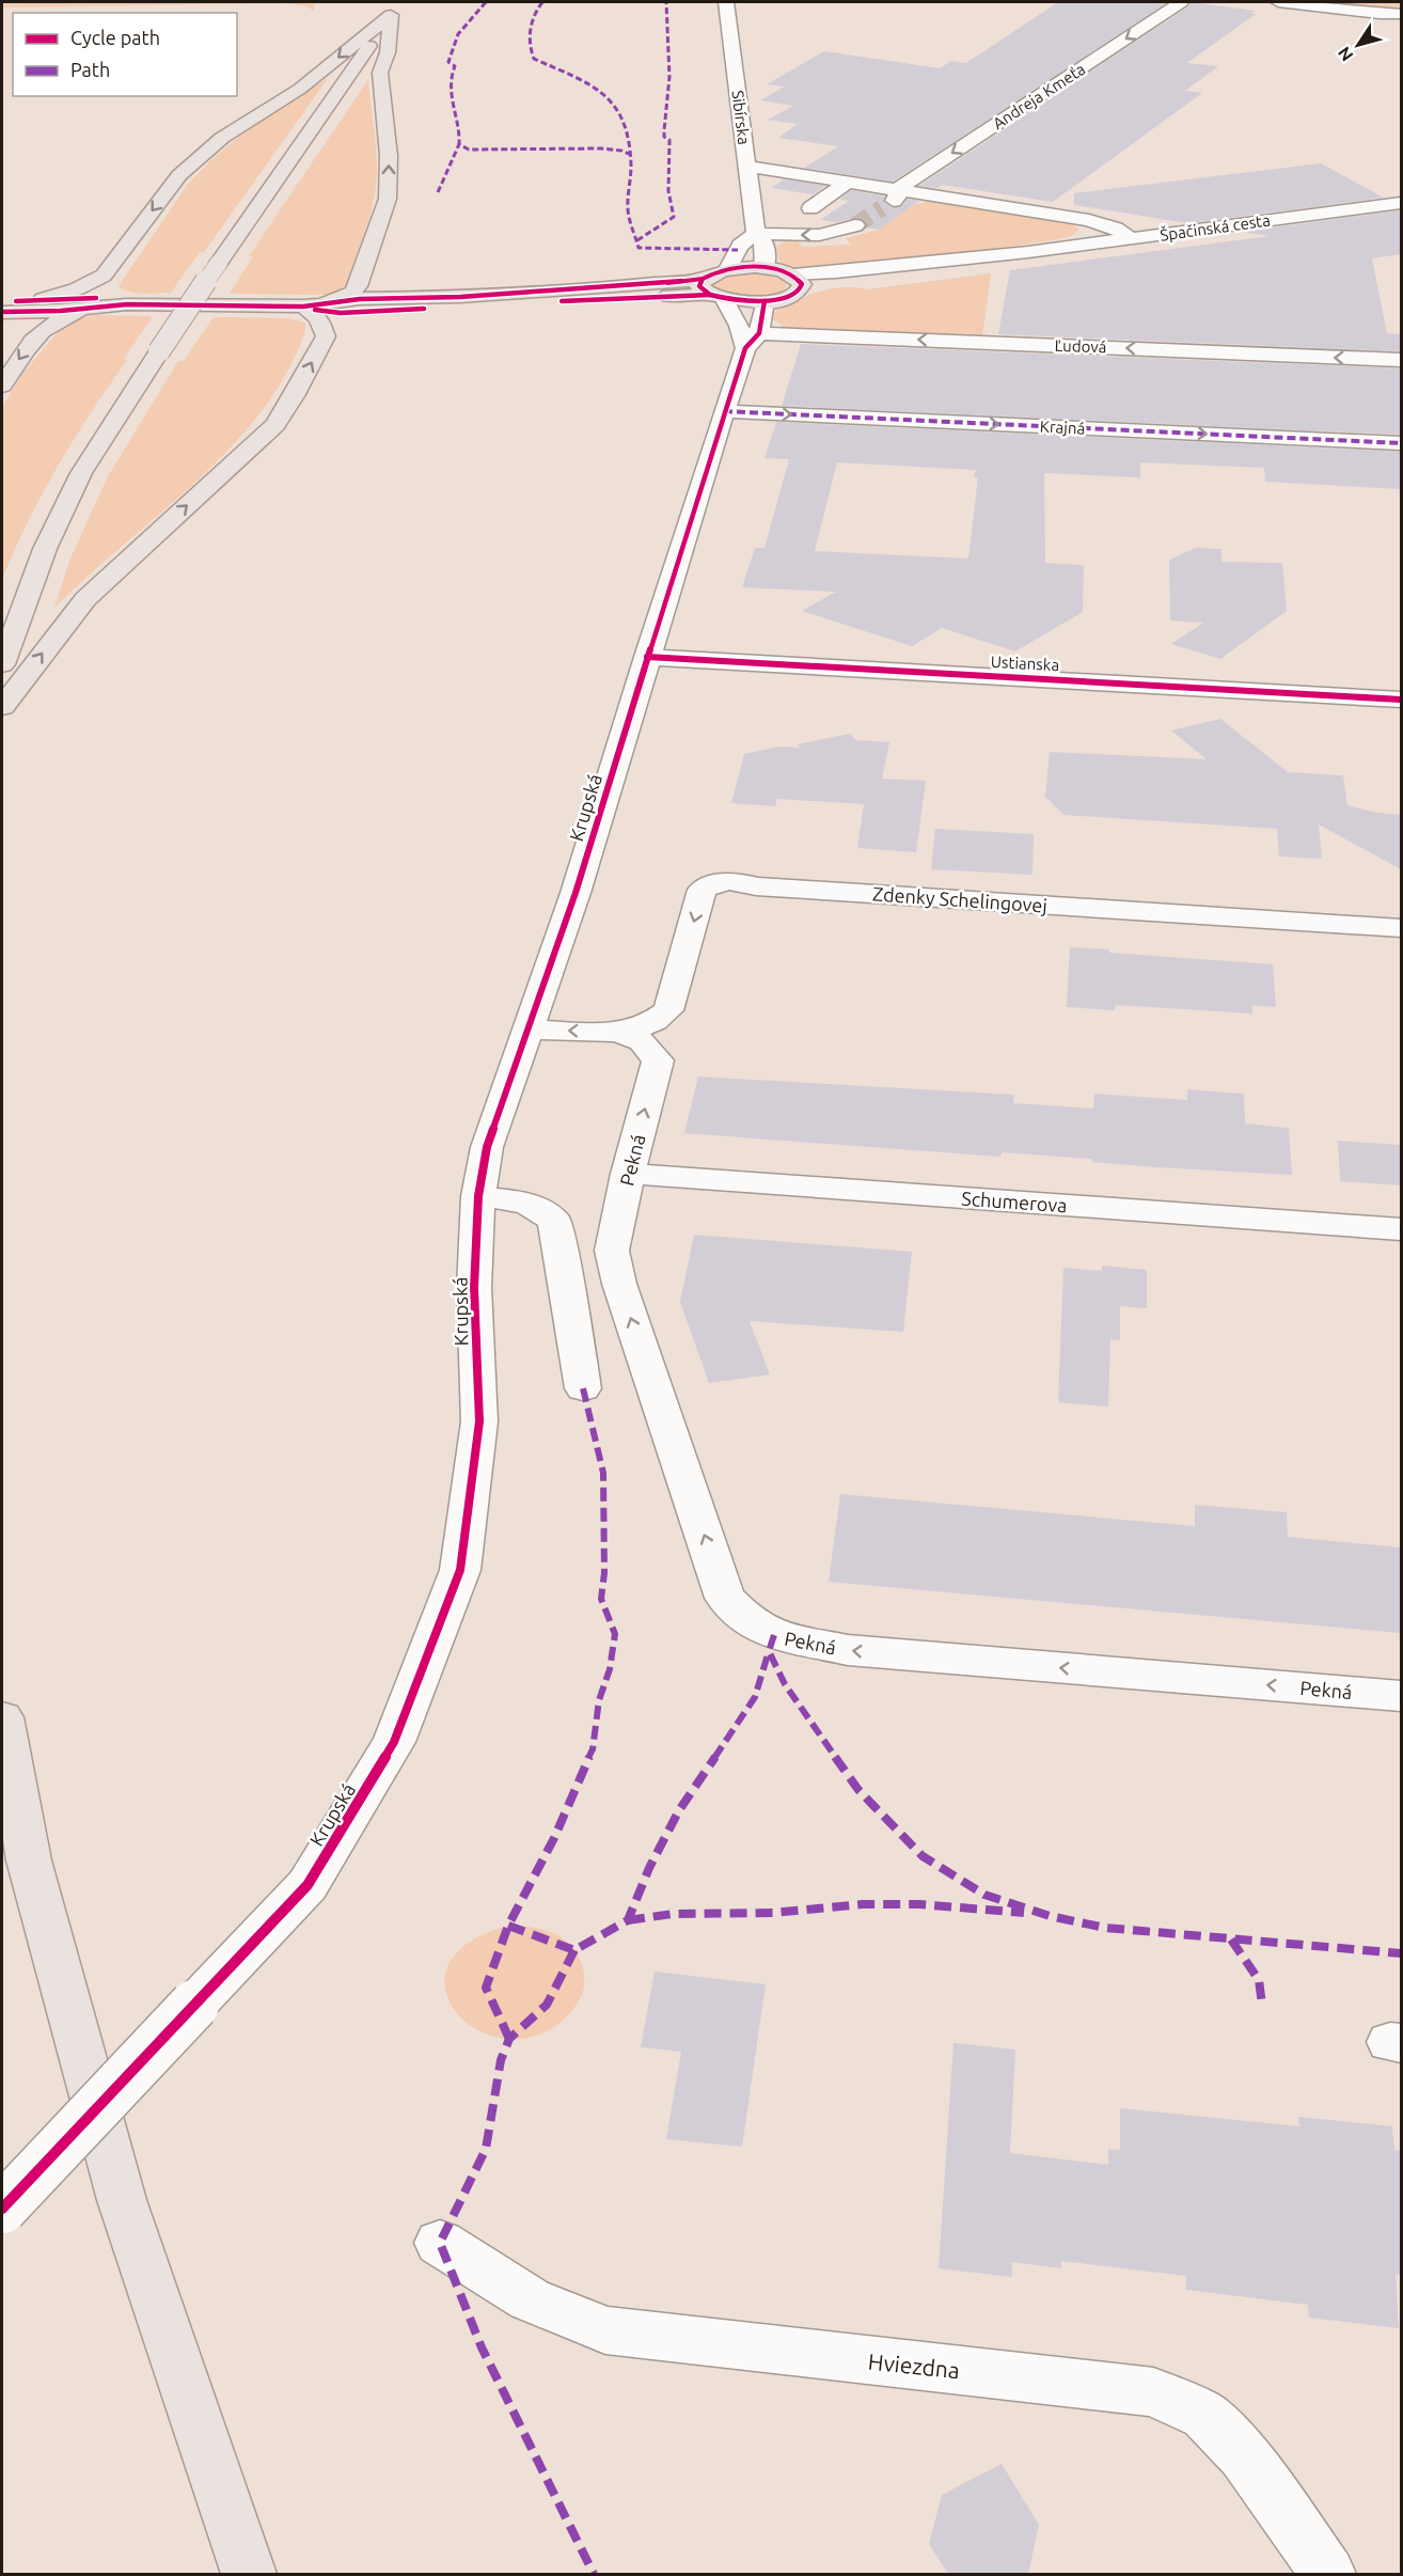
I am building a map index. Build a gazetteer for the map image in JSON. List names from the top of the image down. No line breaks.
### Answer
{"streets":{"street":["Andreja Kmeťa","Sibírska","Špačinská cesta","Ľudová","Krajná","Ustianska","Krupská","Zdenky Schelingovej","Pekná","Schumerova","Hviezdna"]},"crossings":[["Ľudová","Krupská"],["Krajná","Krupská"],["Ustianska","Krupská"],["Zdenky Schelingovej","Pekná"],["Pekná","Schumerova"]],"one_way":["Andreja Kmeťa","Zdenky Schelingovej"],"legend":["Cycle path","Path"],"north":"bottom left"}
